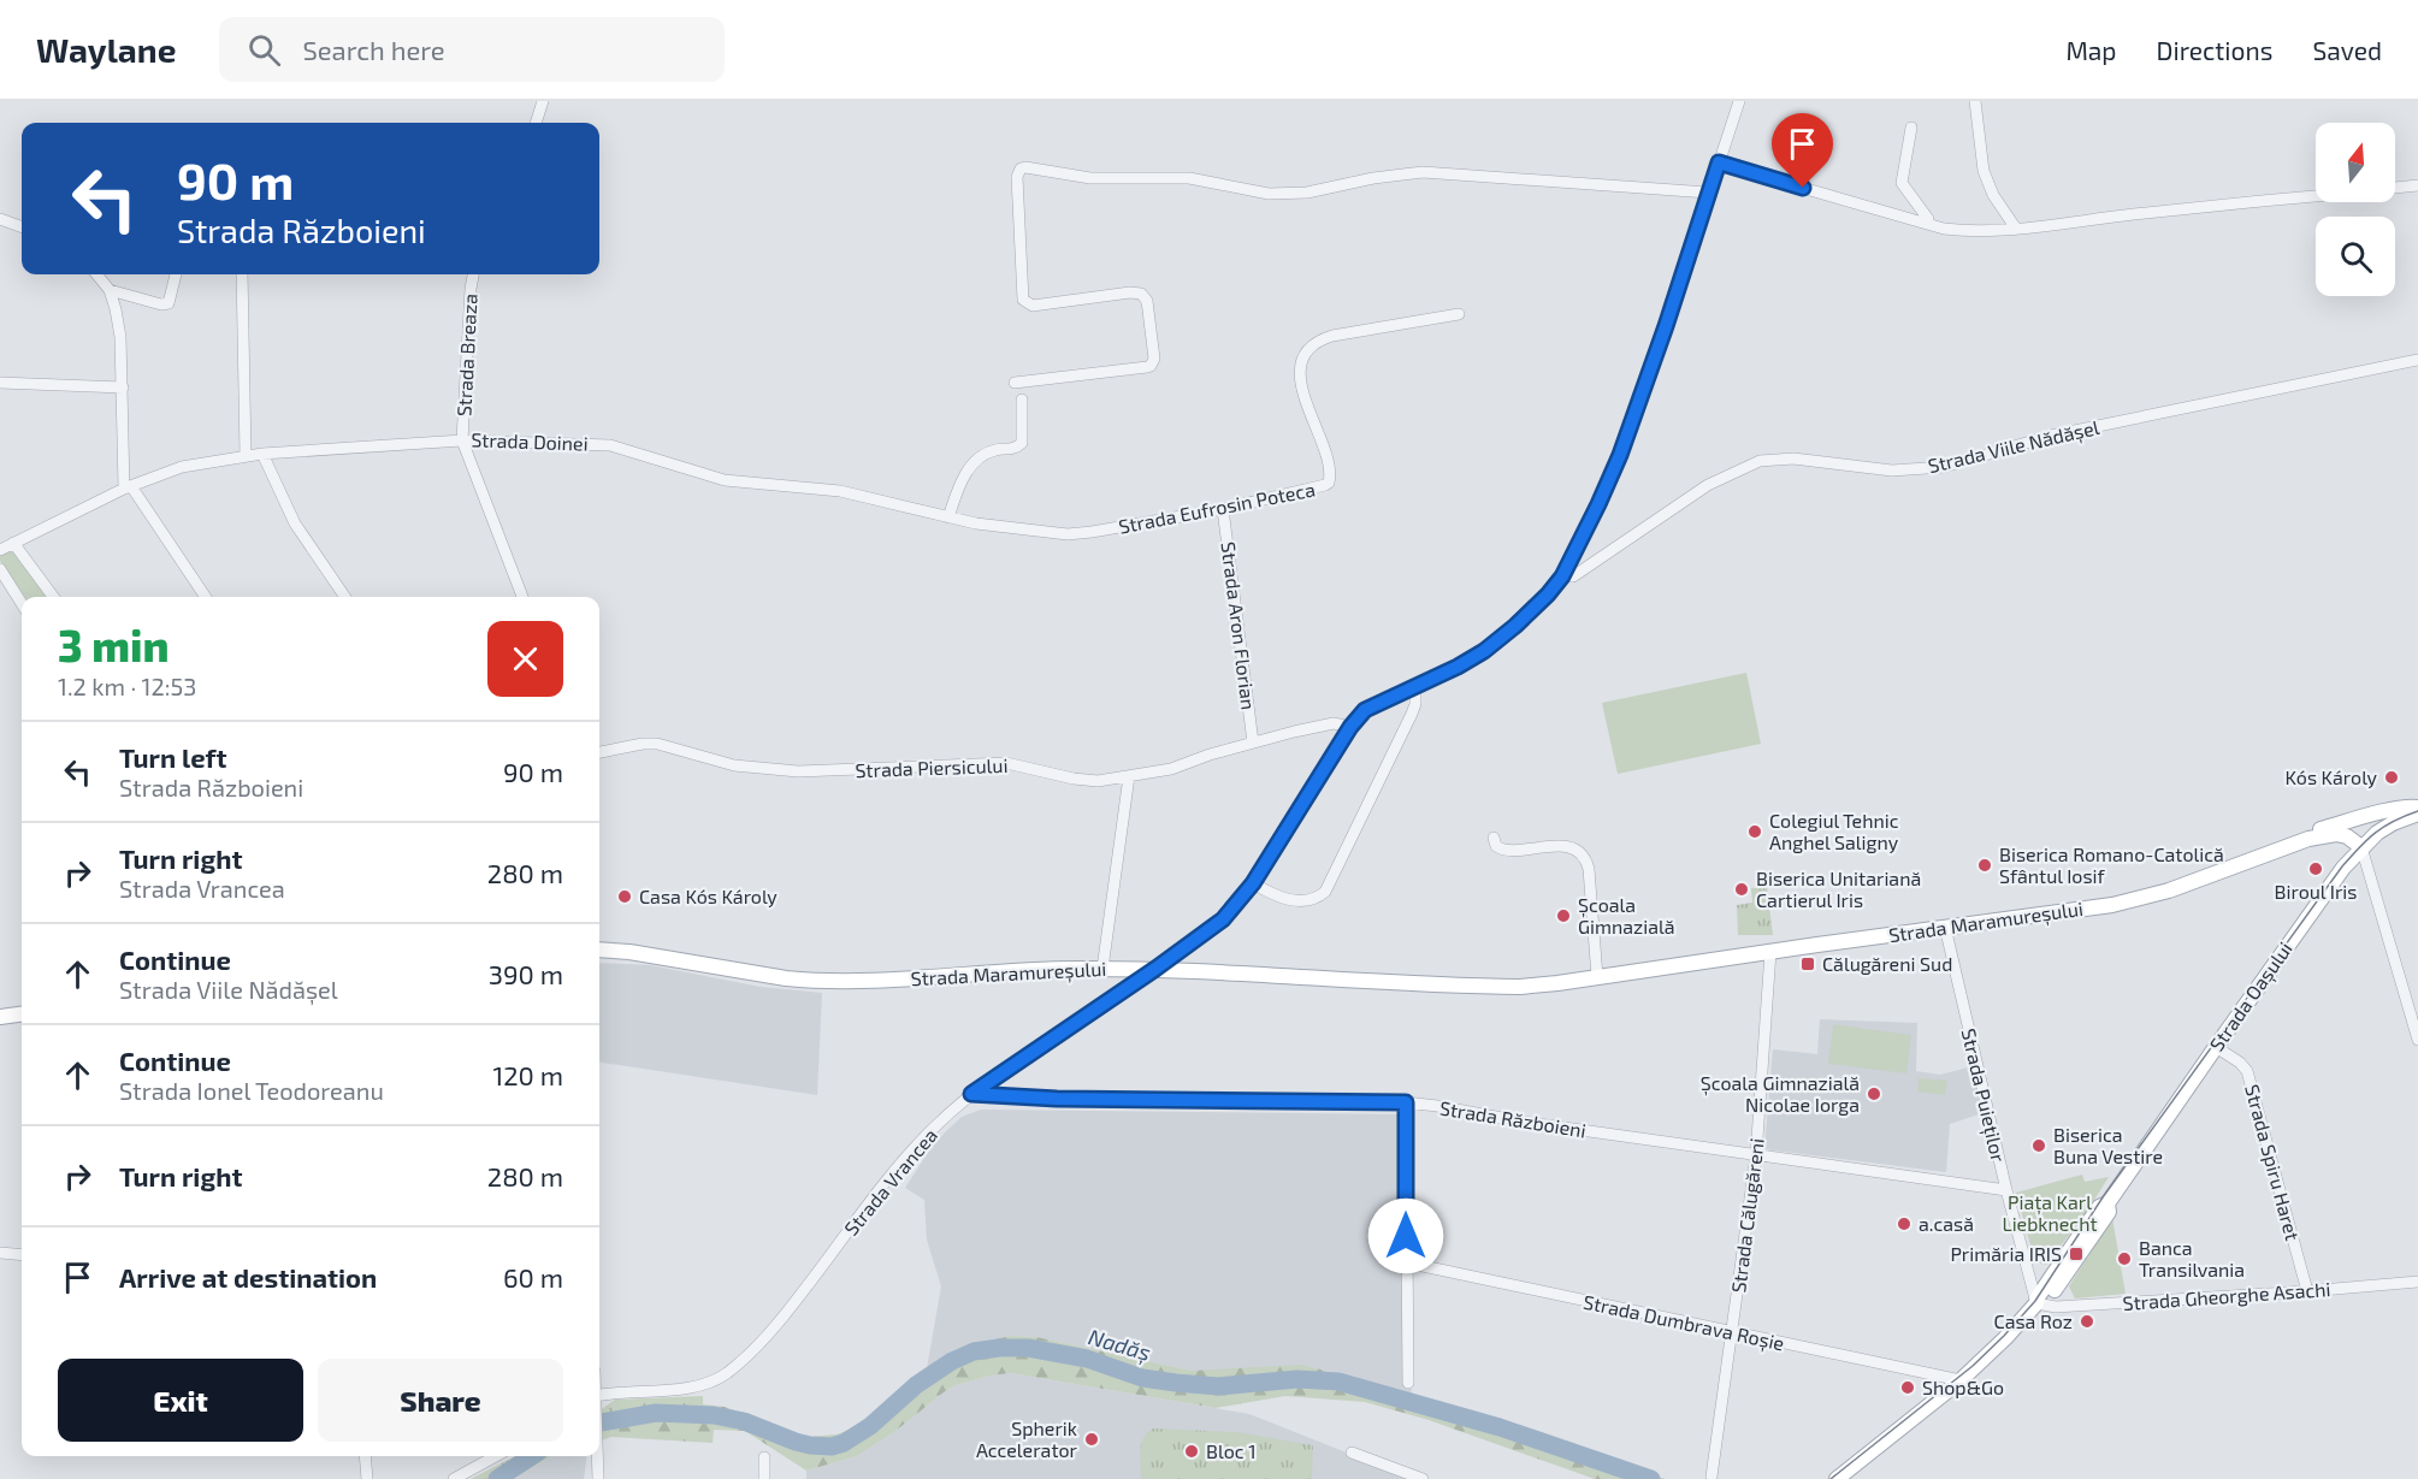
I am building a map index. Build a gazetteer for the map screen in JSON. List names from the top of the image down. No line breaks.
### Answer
{"streets":{"main road":["Strada Maramureșului","Strada Oașului"],"street":["Strada Breaza","Strada Doinei","Strada Viile Nădășel","Strada Eufrosin Poteca","Strada Aron Florian","Strada Piersicului","Strada Puieților","Strada Războieni","Strada Spiru Haret","Strada Vrancea","Strada Călugăreni","Strada Gheorghe Asachi","Strada Dumbrava Roșie"]},"crossings":[["Strada Breaza","Strada Doinei"],["Strada Doinei","Strada Eufrosin Poteca"],["Strada Eufrosin Poteca","Strada Aron Florian"],["Strada Aron Florian","Strada Piersicului"],["Strada Maramureșului","Strada Oașului"],["Strada Maramureșului","Strada Puieților"],["Strada Maramureșului","Strada Vrancea"],["Strada Maramureșului","Strada Călugăreni"],["Strada Oașului","Strada Puieților"],["Strada Oașului","Strada Spiru Haret"],["Strada Oașului","Strada Gheorghe Asachi"],["Strada Oașului","Strada Dumbrava Roșie"],["Strada Puieților","Strada Războieni"],["Strada Puieților","Strada Gheorghe Asachi"],["Strada Războieni","Strada Vrancea"],["Strada Războieni","Strada Călugăreni"],["Strada Spiru Haret","Strada Gheorghe Asachi"],["Strada Călugăreni","Strada Dumbrava Roșie"]],"water":["Nadăș"],"parks":["Piața Karl Liebknecht"],"places":{"other":["Kós Károly","Colegiul Tehnic Anghel Saligny","Biserica Romano-Catolică Sfântul Iosif","Biroul Iris","Biserica Unitariană Cartierul Iris","Casa Kós Károly","Școala Gimnazială","Școala Gimnazială Nicolae Iorga","Biserica Buna Vestire","a.casă","Banca Transilvania","Casa Roz","Shop&Go","Spherik Accelerator","Bloc 1"],"transit":["Călugăreni Sud","Primăria IRIS"]},"north":"top","page":{"header":"Waylane","search":"Search here","nav":["Map","Directions","Saved"],"turn":["90 m","Strada Războieni"],"heading":["3 min","1.2 km · 12:53"],"list":[{"name":"Turn left","note":"Strada Războieni","value":"90 m"},{"name":"Turn right","note":"Strada Vrancea","value":"280 m"},{"name":"Continue","note":"Strada Viile Nădășel","value":"390 m"},{"name":"Continue","note":"Strada Ionel Teodoreanu","value":"120 m"},{"name":"Turn right","value":"280 m"},{"name":"Arrive at destination","value":"60 m"}],"buttons":["Exit","Share"]}}
